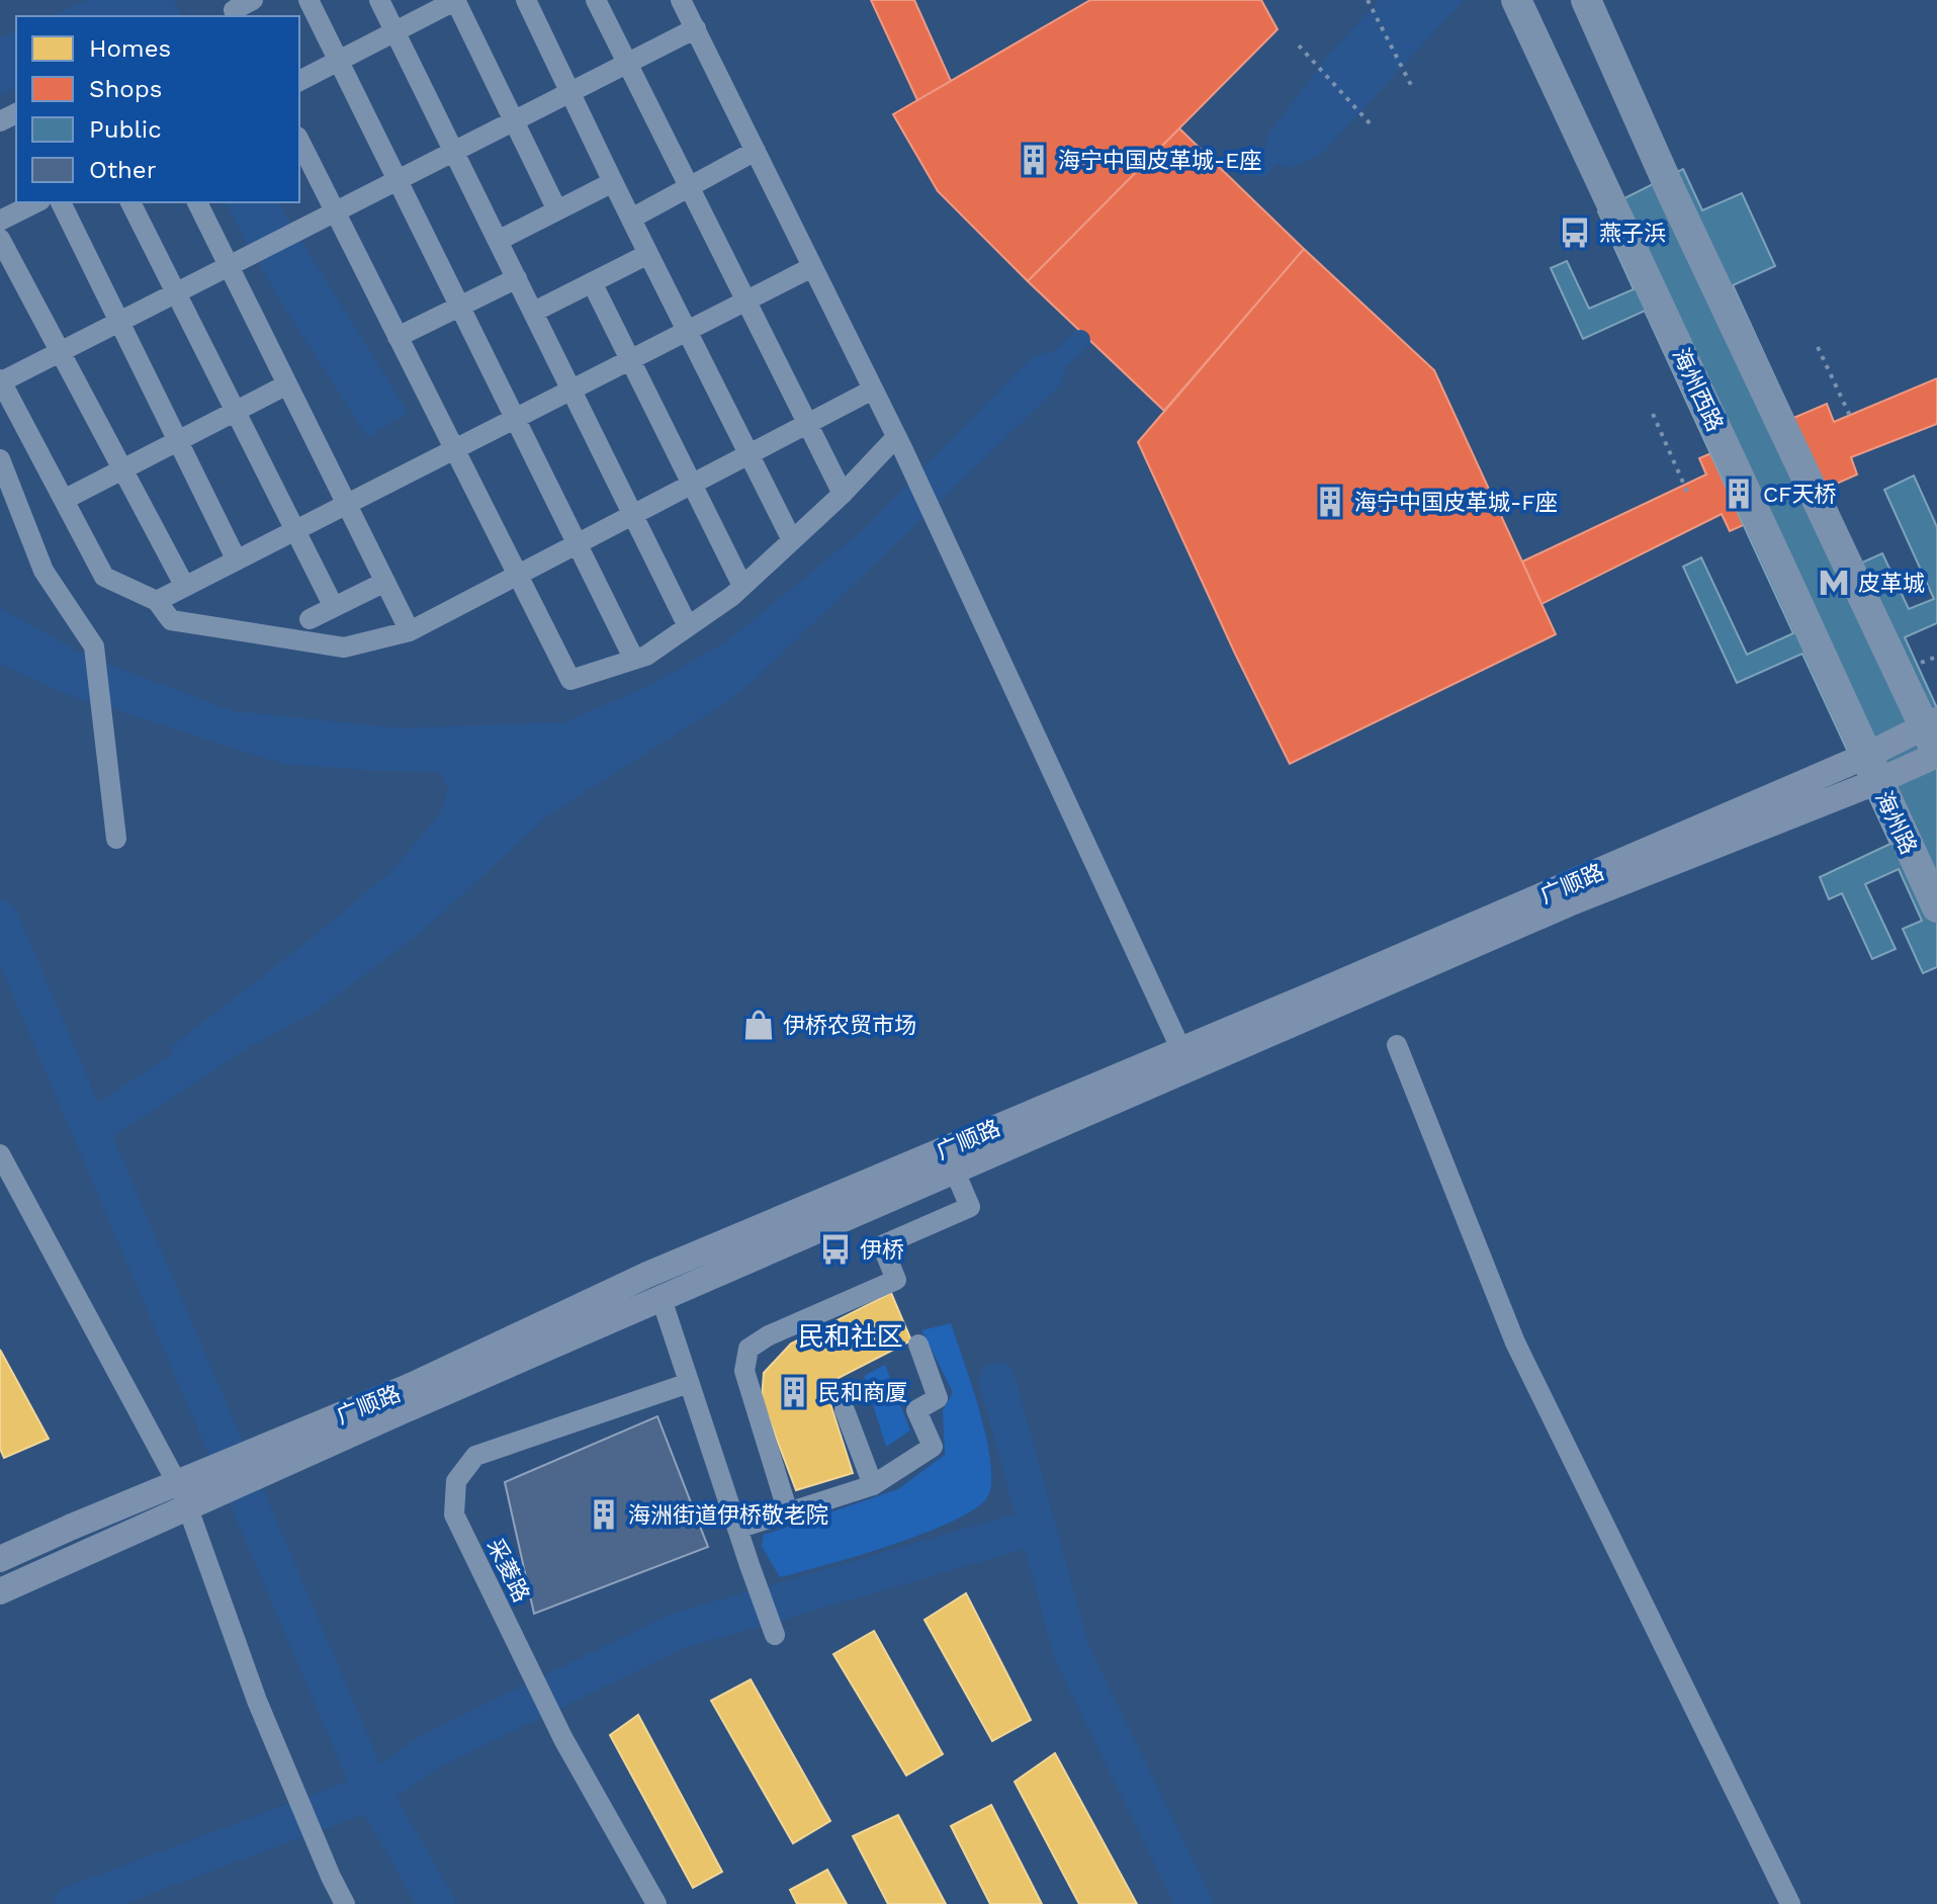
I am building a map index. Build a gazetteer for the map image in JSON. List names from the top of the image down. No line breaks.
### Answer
{"streets":{"highway":["海州西路","海州路"],"main road":["广顺路"],"street":["采菱路"]},"crossings":[["海州西路","海州路"],["海州西路","广顺路"],["海州路","广顺路"]],"districts":["民和社区"],"places":{"building":["海宁中国皮革城-E座","CF天桥","海宁中国皮革城-F座","民和商厦","海洲街道伊桥敬老院"],"bus stop":["燕子浜","伊桥"],"metro station":["皮革城"],"shop":["伊桥农贸市场"]},"legend":["Homes","Shops","Public","Other"]}
